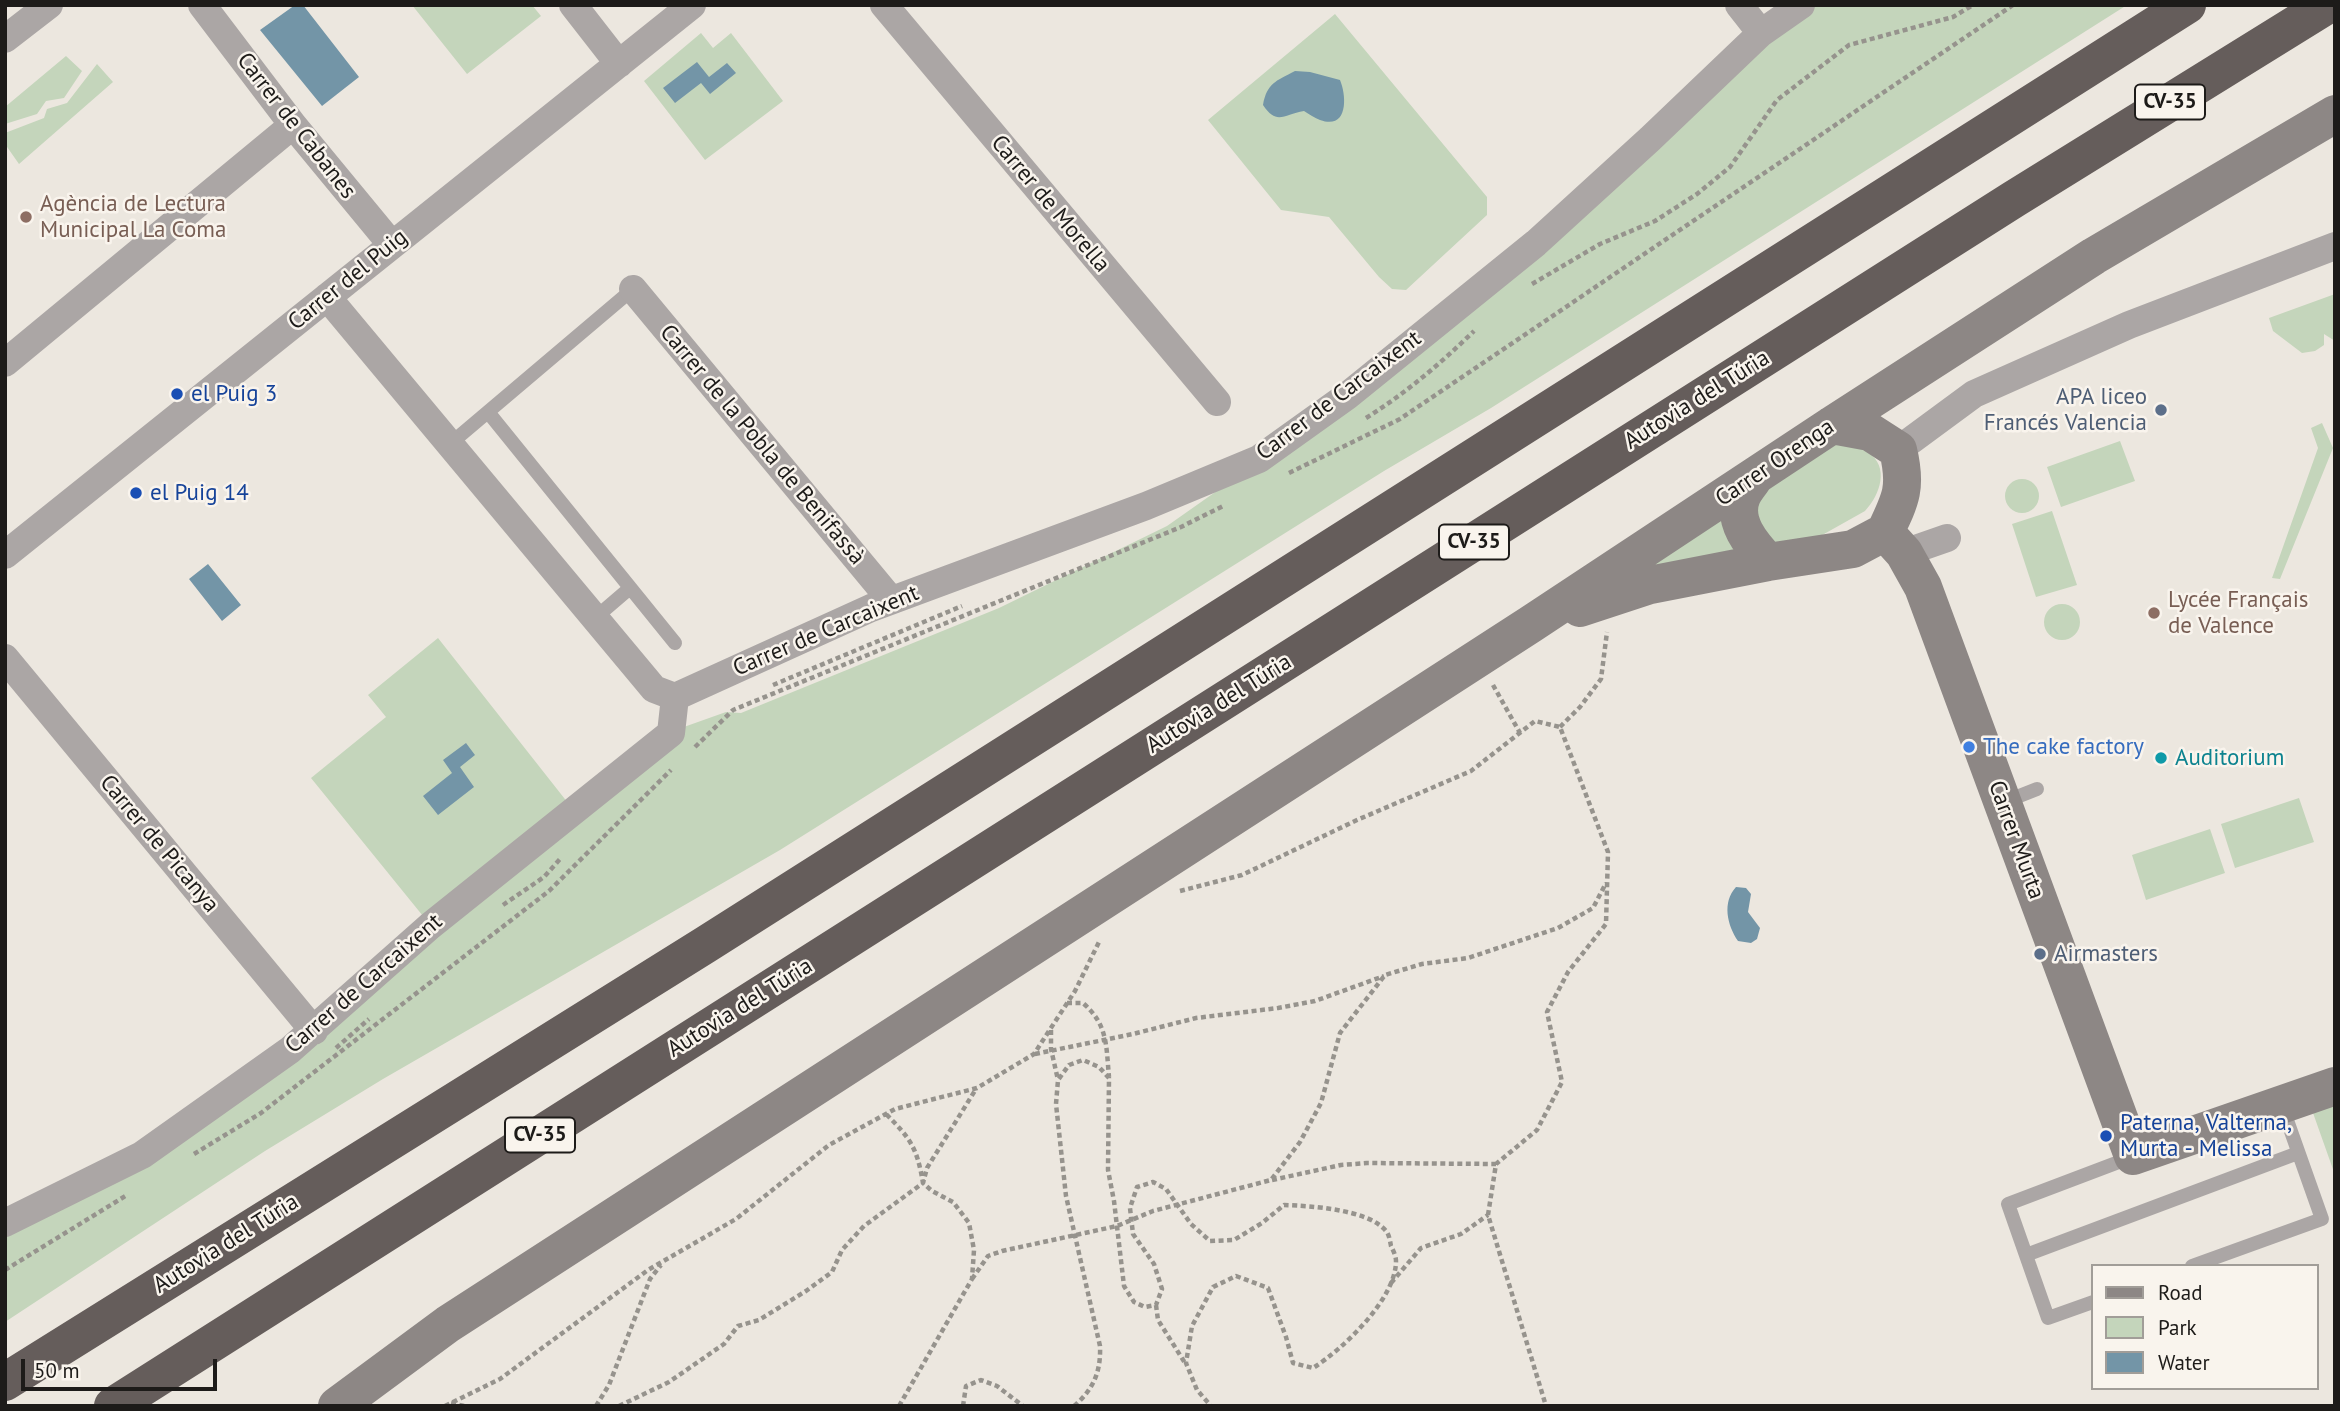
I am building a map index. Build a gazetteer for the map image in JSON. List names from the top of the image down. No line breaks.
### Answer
{"streets":{"highway":["CV-35","Autovia del Túria"],"street":["Carrer de Cabanes","Carrer de Morella","Carrer del Puig","Carrer de Carcaixent","Carrer de la Pobla de Benifassà","Carrer Orenga","Carrer Murta","Carrer de Picanya"]},"crossings":[["Carrer de Cabanes","Carrer del Puig"],["Carrer de Carcaixent","Carrer de la Pobla de Benifassà"],["Carrer de Carcaixent","Carrer de Picanya"],["Carrer Orenga","Carrer Murta"]],"places":["Agència de Lectura Municipal La Coma","el Puig 3","APA liceo Francés Valencia","el Puig 14","Lycée Français de Valence","The cake factory","Auditorium","Airmasters","Paterna, Valterna, Murta - Melissa"],"legend":["Road","Park","Water"],"scale_bar":"50 m"}
